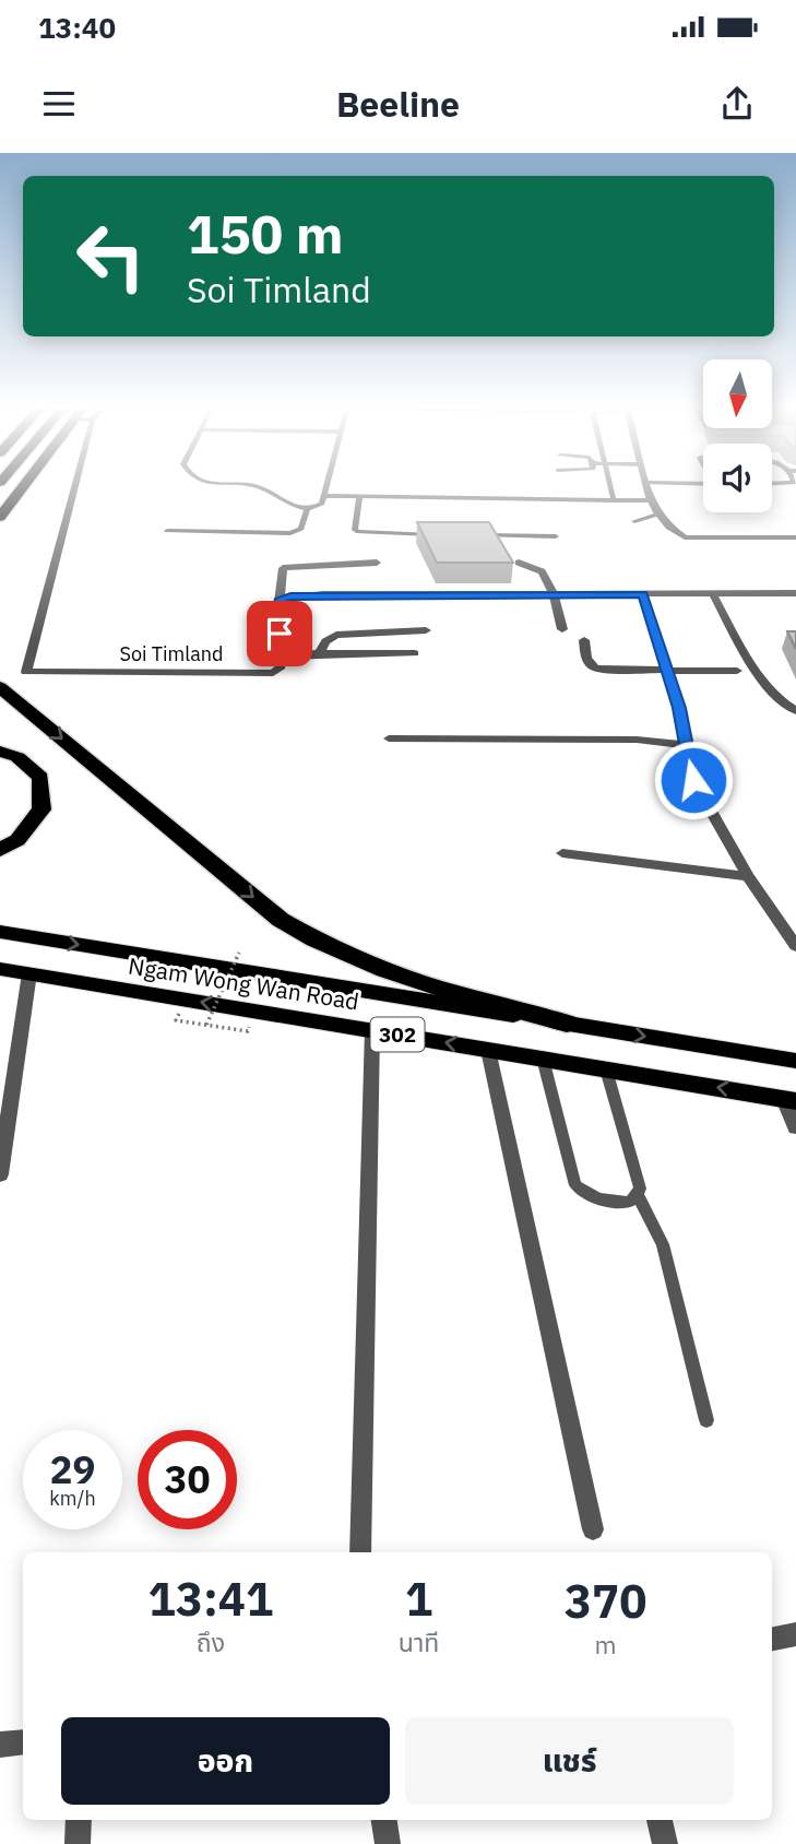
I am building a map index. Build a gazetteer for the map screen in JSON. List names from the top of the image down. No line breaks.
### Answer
{"streets":{"main road":["Ngam Wong Wan Road","302"],"street":["Soi Timland"]},"north":"bottom","page":{"status":"13:40","header":"Beeline","turn":["150 m","Soi Timland"],"speed":"29 km/h","limit":"30","eta":["13:41","ถึง","1","นาที","370","m"],"buttons":["ออก","แชร์"]}}
